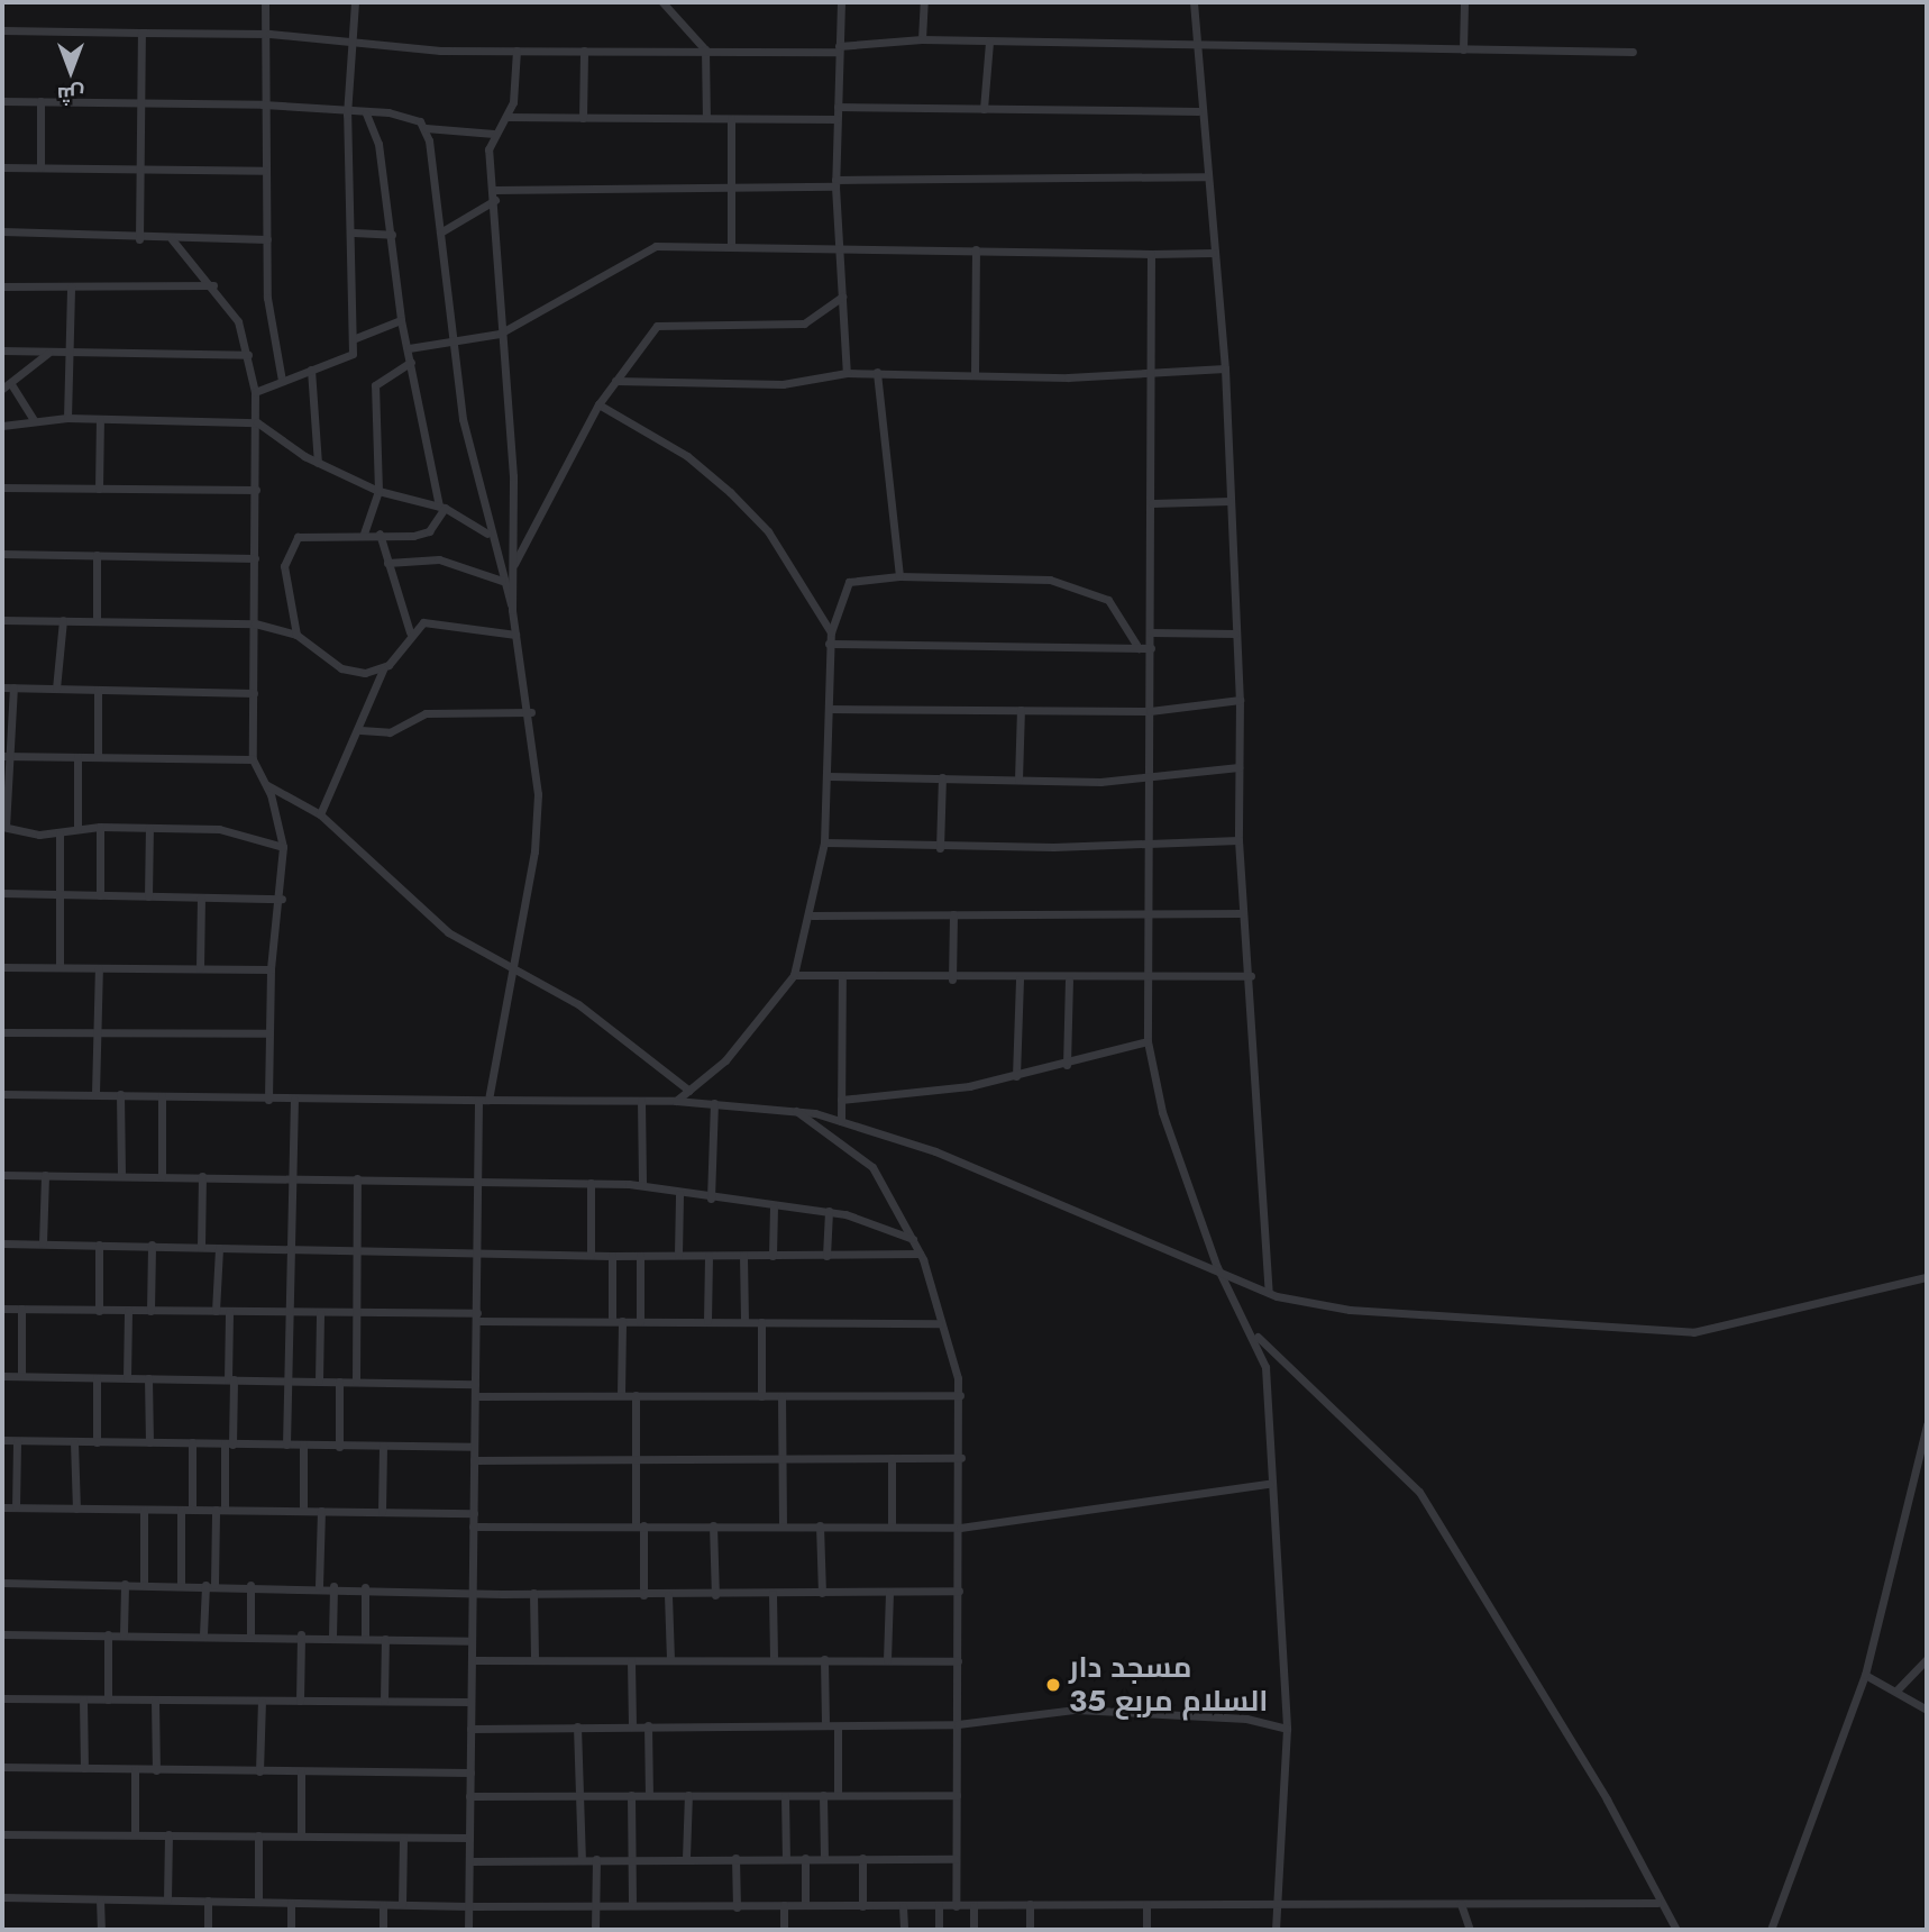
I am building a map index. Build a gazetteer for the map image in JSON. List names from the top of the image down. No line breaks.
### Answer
{"places":["مسجد دار السلام مربع 35"],"north":"bottom"}
